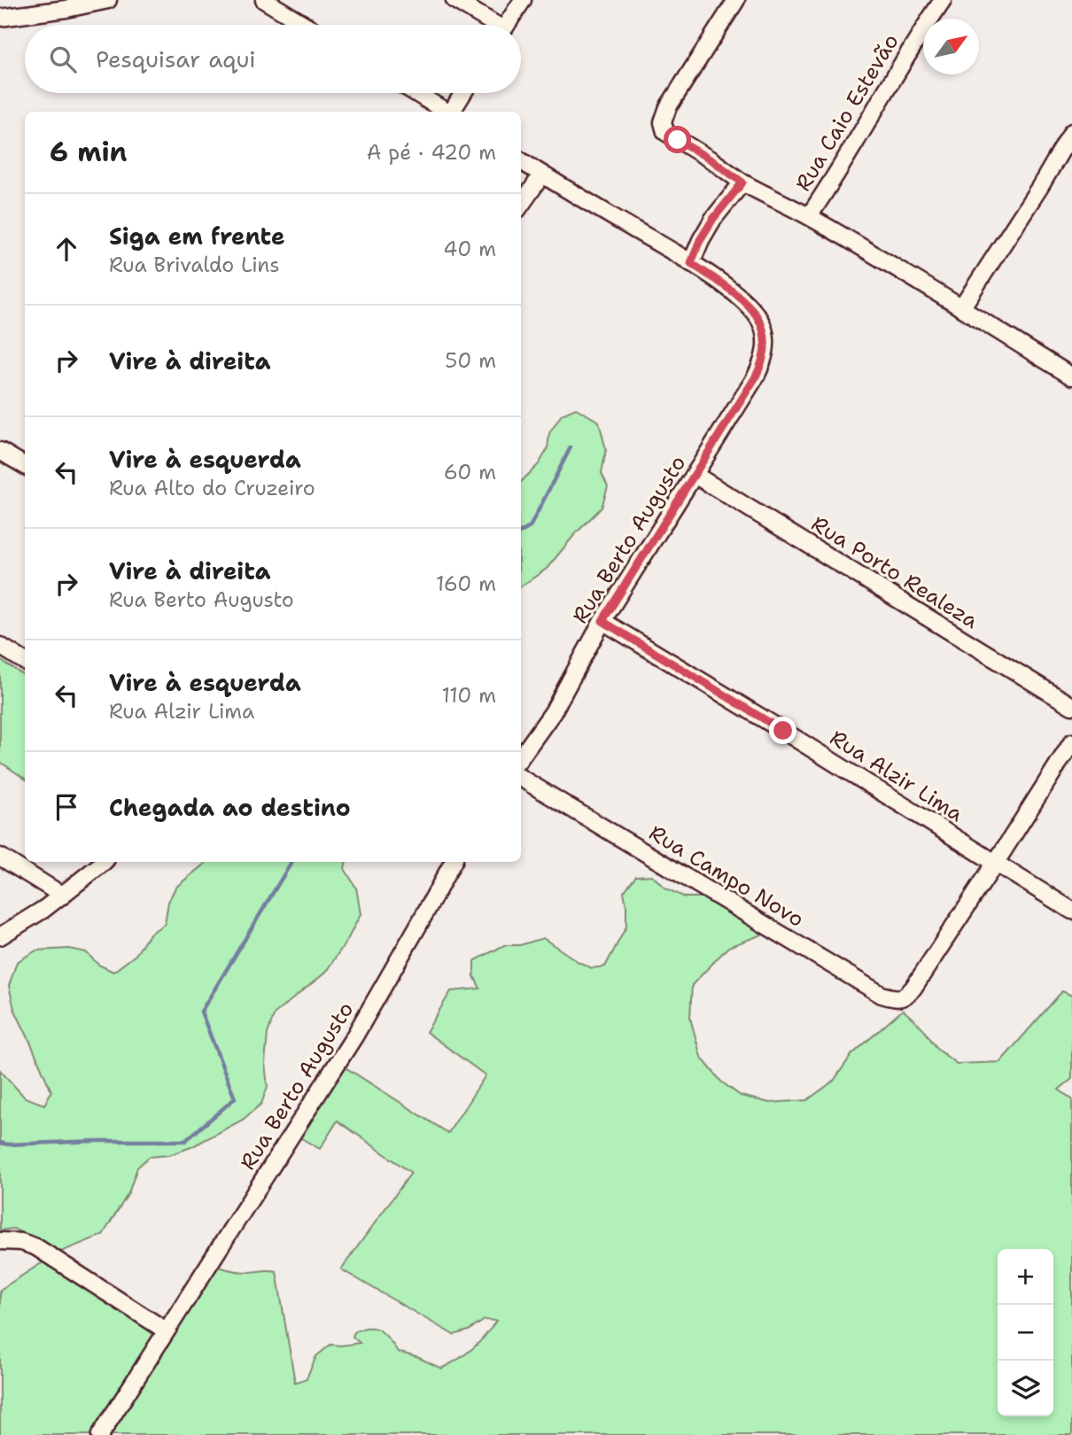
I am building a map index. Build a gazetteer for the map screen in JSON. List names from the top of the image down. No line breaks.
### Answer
{"streets":{"street":["Rua Caio Estevão","Rua Berto Augusto","Rua Porto Realeza","Rua Alzir Lima","Rua Campo Novo"]},"crossings":[["Rua Berto Augusto","Rua Porto Realeza"],["Rua Berto Augusto","Rua Alzir Lima"],["Rua Alzir Lima","Rua Campo Novo"]],"north":"top right","page":{"search":"Pesquisar aqui","heading":["6 min","A pé · 420 m"],"list":[["Siga em frente","Rua Brivaldo Lins","40 m"],["Vire à direita","50 m"],["Vire à esquerda","Rua Alto do Cruzeiro","60 m"],["Vire à direita","Rua Berto Augusto","160 m"],["Vire à esquerda","Rua Alzir Lima","110 m"],"Chegada ao destino"],"map_buttons":["+","−"]}}
